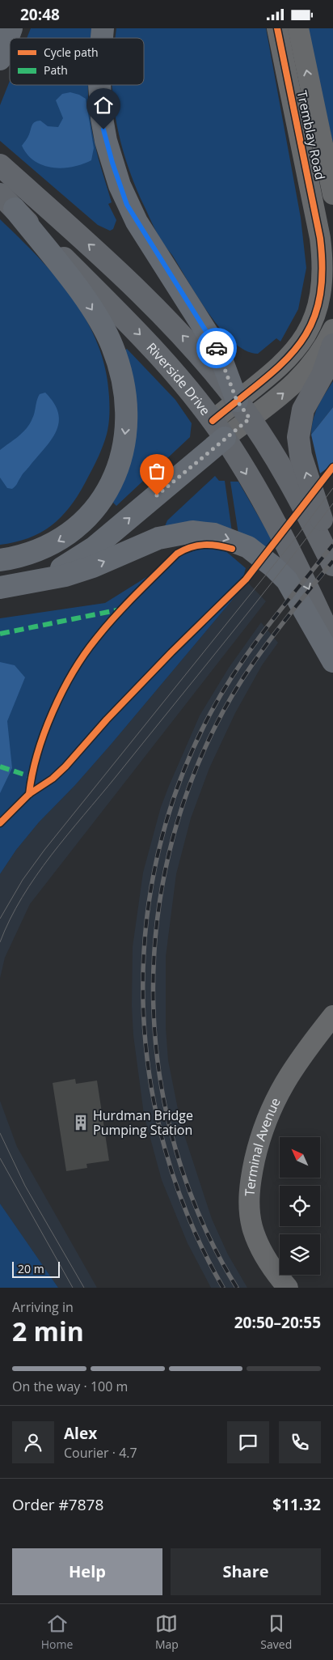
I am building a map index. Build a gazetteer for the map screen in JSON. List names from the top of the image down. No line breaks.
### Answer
{"streets":{"main road":["Riverside Drive"],"street":["Tremblay Road","Terminal Avenue"]},"crossings":[["Tremblay Road","Riverside Drive"]],"places":{"building":["Hurdman Bridge Pumping Station"]},"legend":["Cycle path","Path"],"scale_bar":"20 m","north":"top left","page":{"status":"20:48","scale":"20 m","heading":["2 min","Arriving in","20:50–20:55"],"panel":["Alex","Courier · 4.7","Order #7878","$11.32"],"bar":"On the way · 100 m","buttons":["Help","Share"],"tabs":["Home","Map","Saved"]}}
